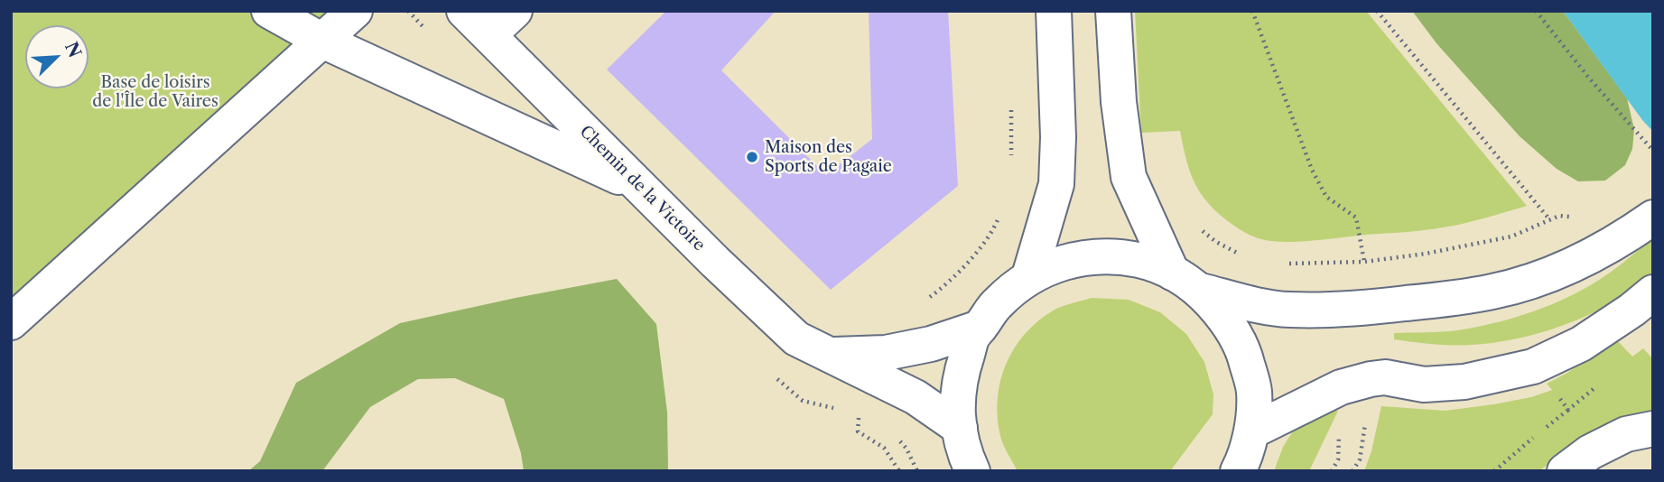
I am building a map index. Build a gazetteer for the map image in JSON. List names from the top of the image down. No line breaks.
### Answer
{"streets":{"main road":["Chemin de la Victoire"]},"parks":["Base de loisirs de l'Île de Vaires"],"places":["Maison des Sports de Pagaie"],"north":"top right"}
